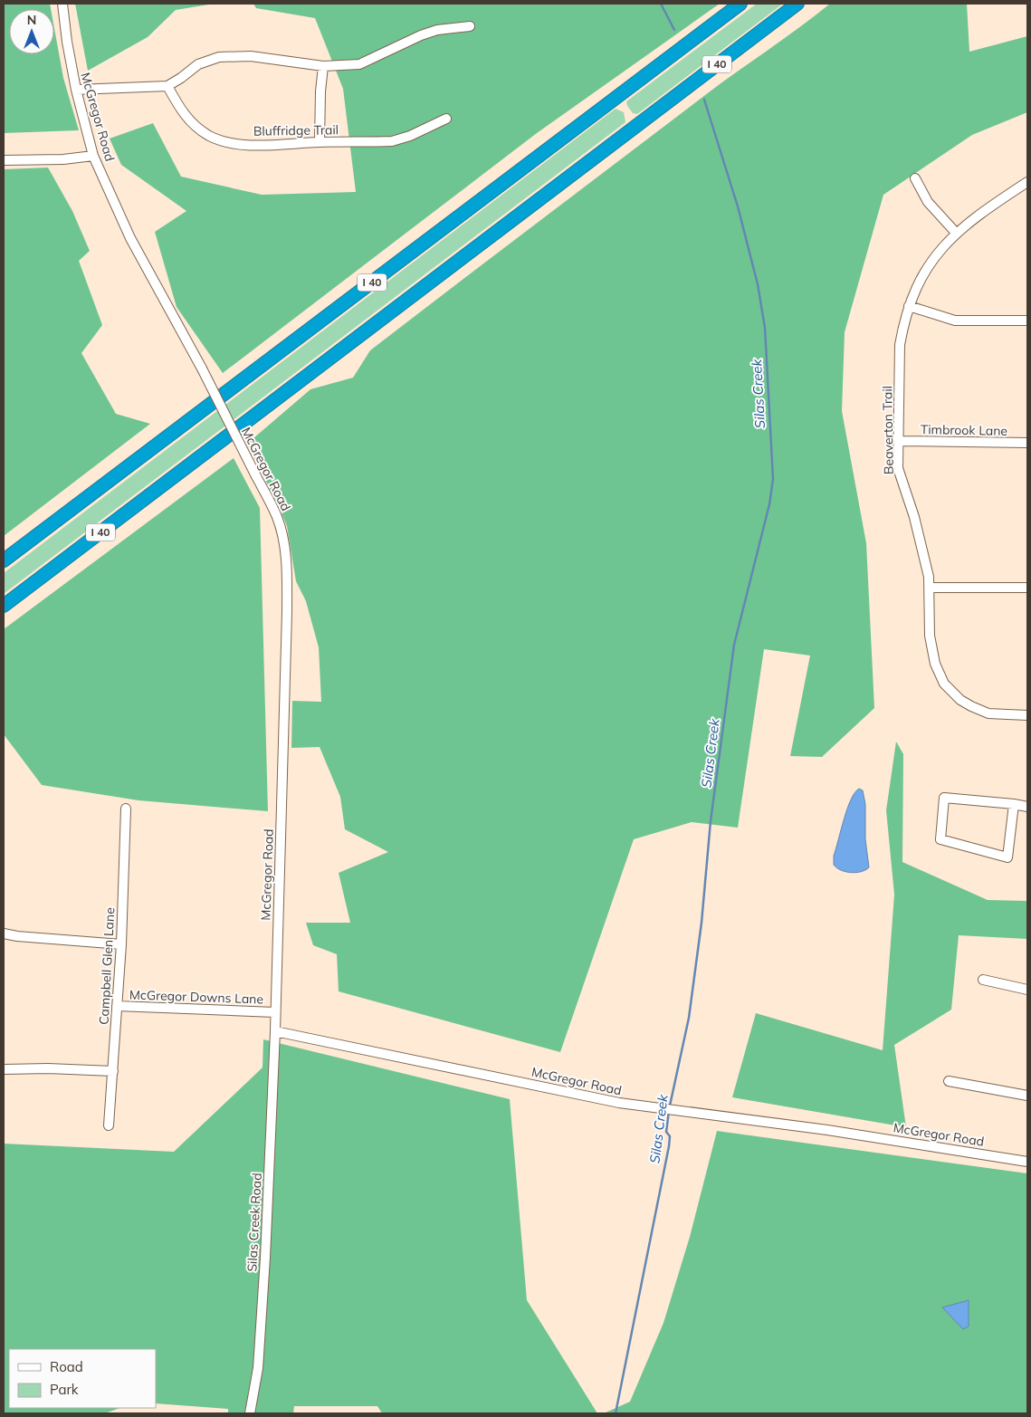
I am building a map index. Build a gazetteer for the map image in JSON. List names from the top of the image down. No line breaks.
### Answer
{"streets":{"highway":["I 40"],"street":["McGregor Road","Bluffridge Trail","Beaverton Trail","Timbrook Lane","Campbell Glen Lane","McGregor Downs Lane","Silas Creek Road"]},"crossings":[["McGregor Road","McGregor Downs Lane"],["McGregor Road","Silas Creek Road"],["Beaverton Trail","Timbrook Lane"],["Campbell Glen Lane","McGregor Downs Lane"]],"water":["Silas Creek"],"legend":["Road","Park"],"north":"top"}
